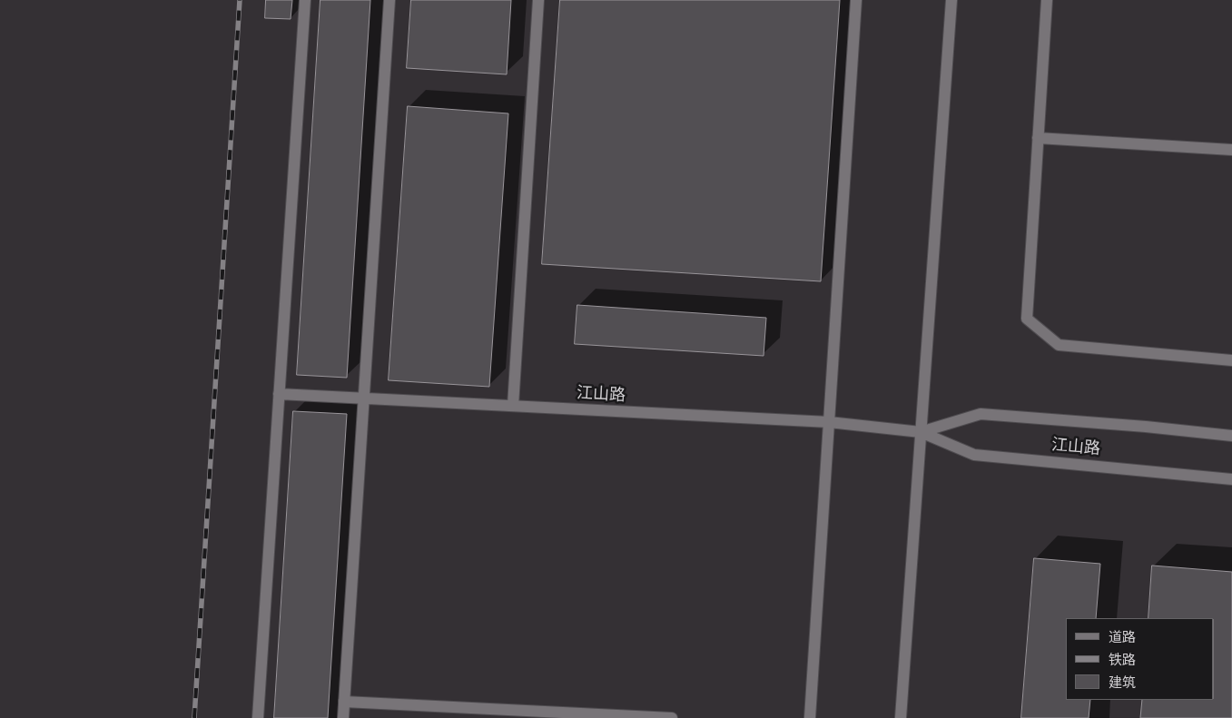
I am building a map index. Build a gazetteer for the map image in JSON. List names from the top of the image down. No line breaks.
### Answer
{"streets":{"street":["江山路"]},"legend":["道路","铁路","建筑"]}
